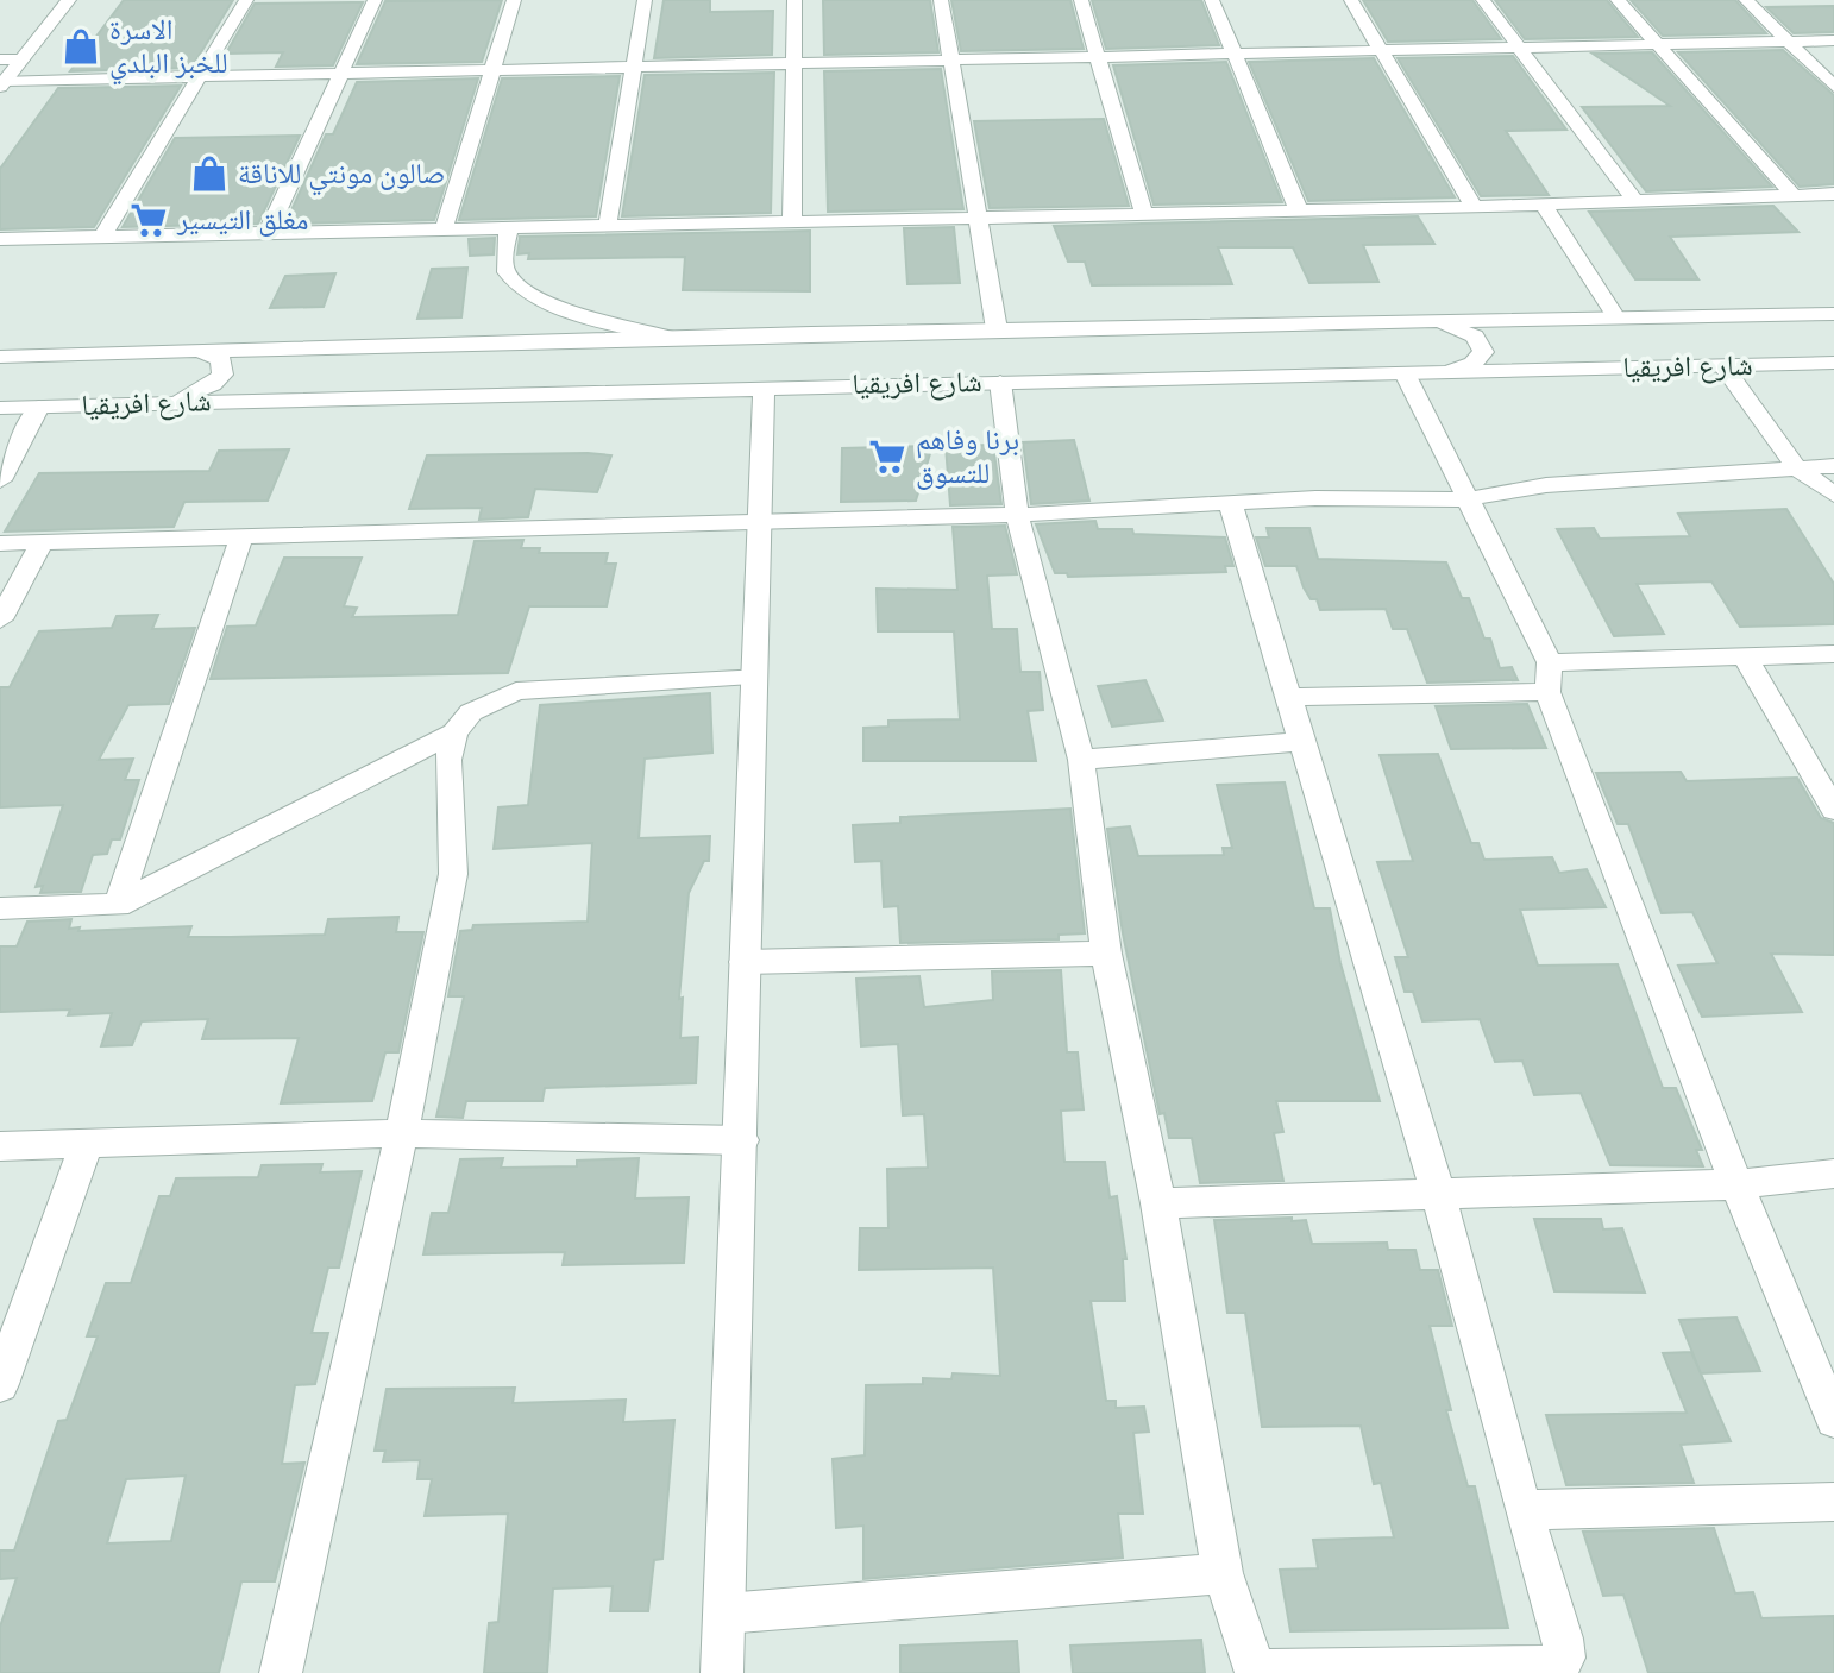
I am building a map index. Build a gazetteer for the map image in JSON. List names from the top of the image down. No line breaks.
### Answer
{"streets":{"street":["شارع افريقيا"]},"places":{"shop":["الاسرة للخبز البلدي","صالون مونتي للاناقة"],"supermarket":["مغلق التيسير","برنا وفاهم للتسوق"]}}
